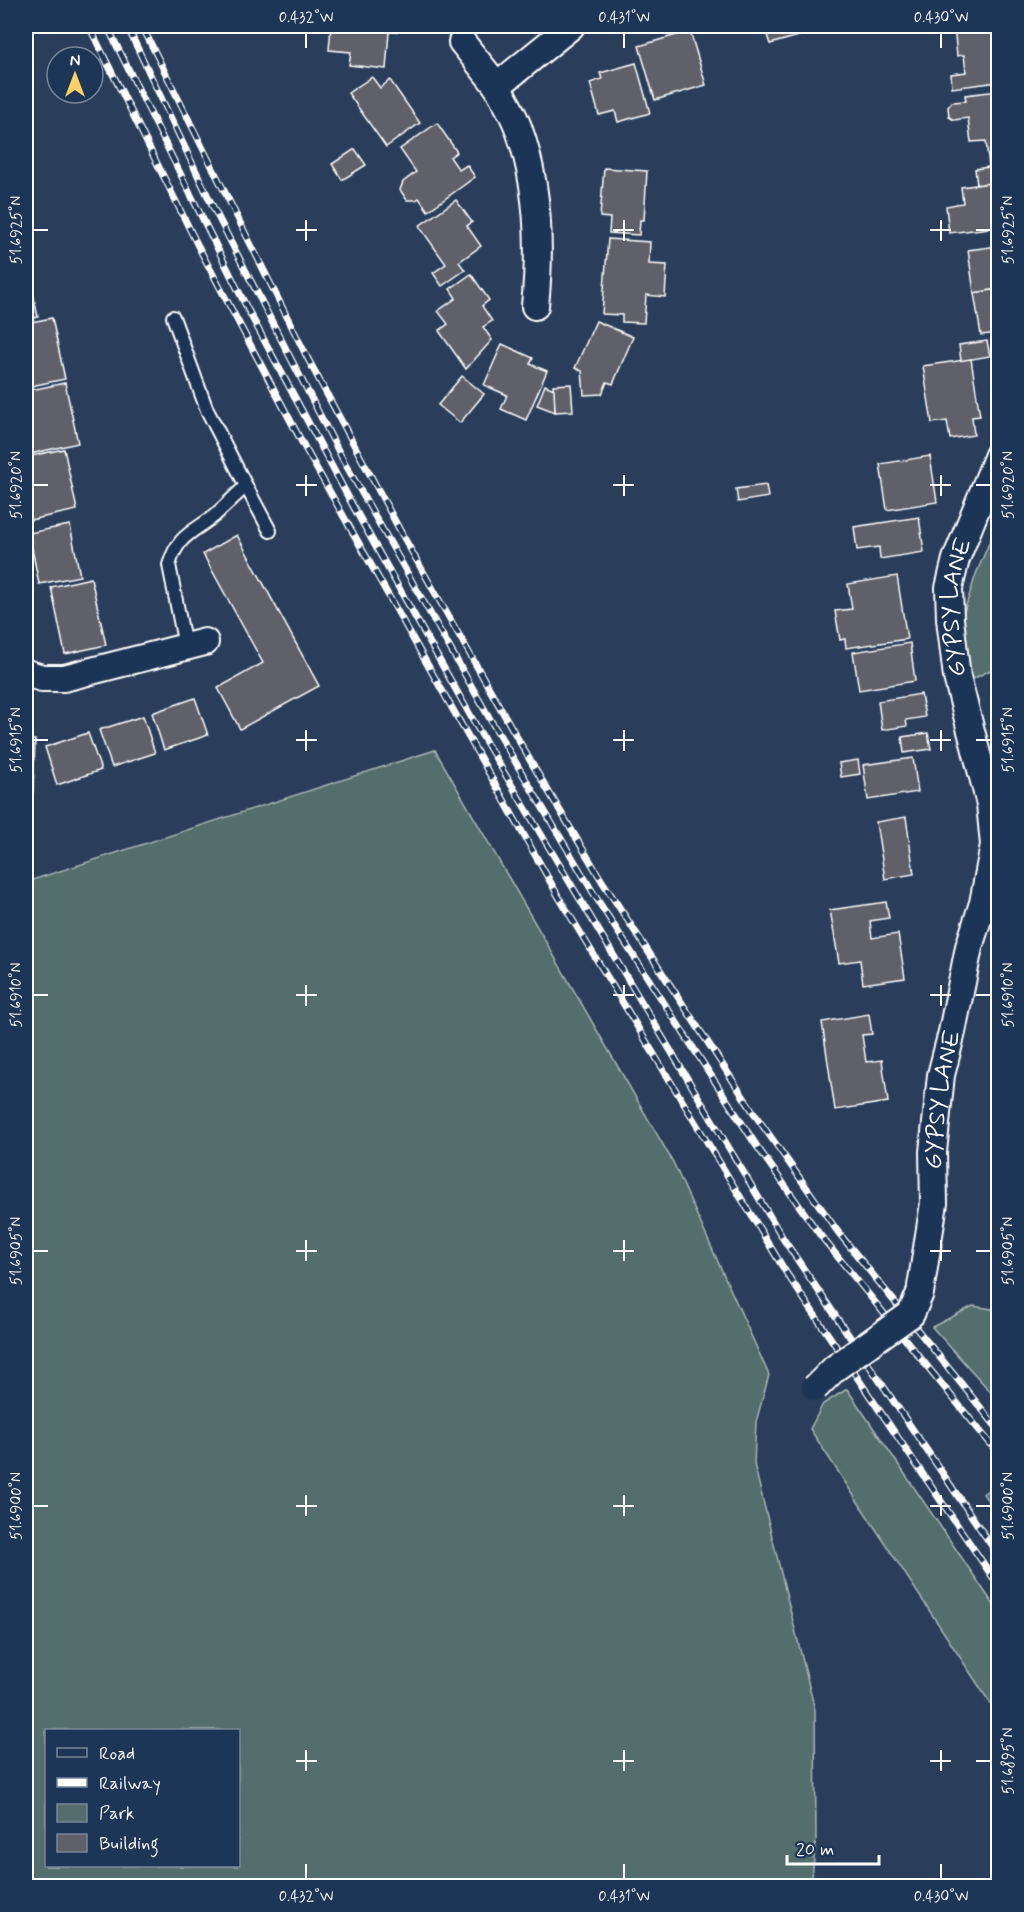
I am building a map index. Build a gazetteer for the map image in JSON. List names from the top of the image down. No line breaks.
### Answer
{"streets":{"street":["GYPSY LANE"]},"legend":["Road","Railway","Park","Building"],"scale_bar":"20 m","north":"top","coordinates":["0.432°W","0.431°W","0.430°W","51.6925°N","51.6920°N","51.6915°N","51.6910°N","51.6905°N","51.6900°N","51.6895°N"]}
